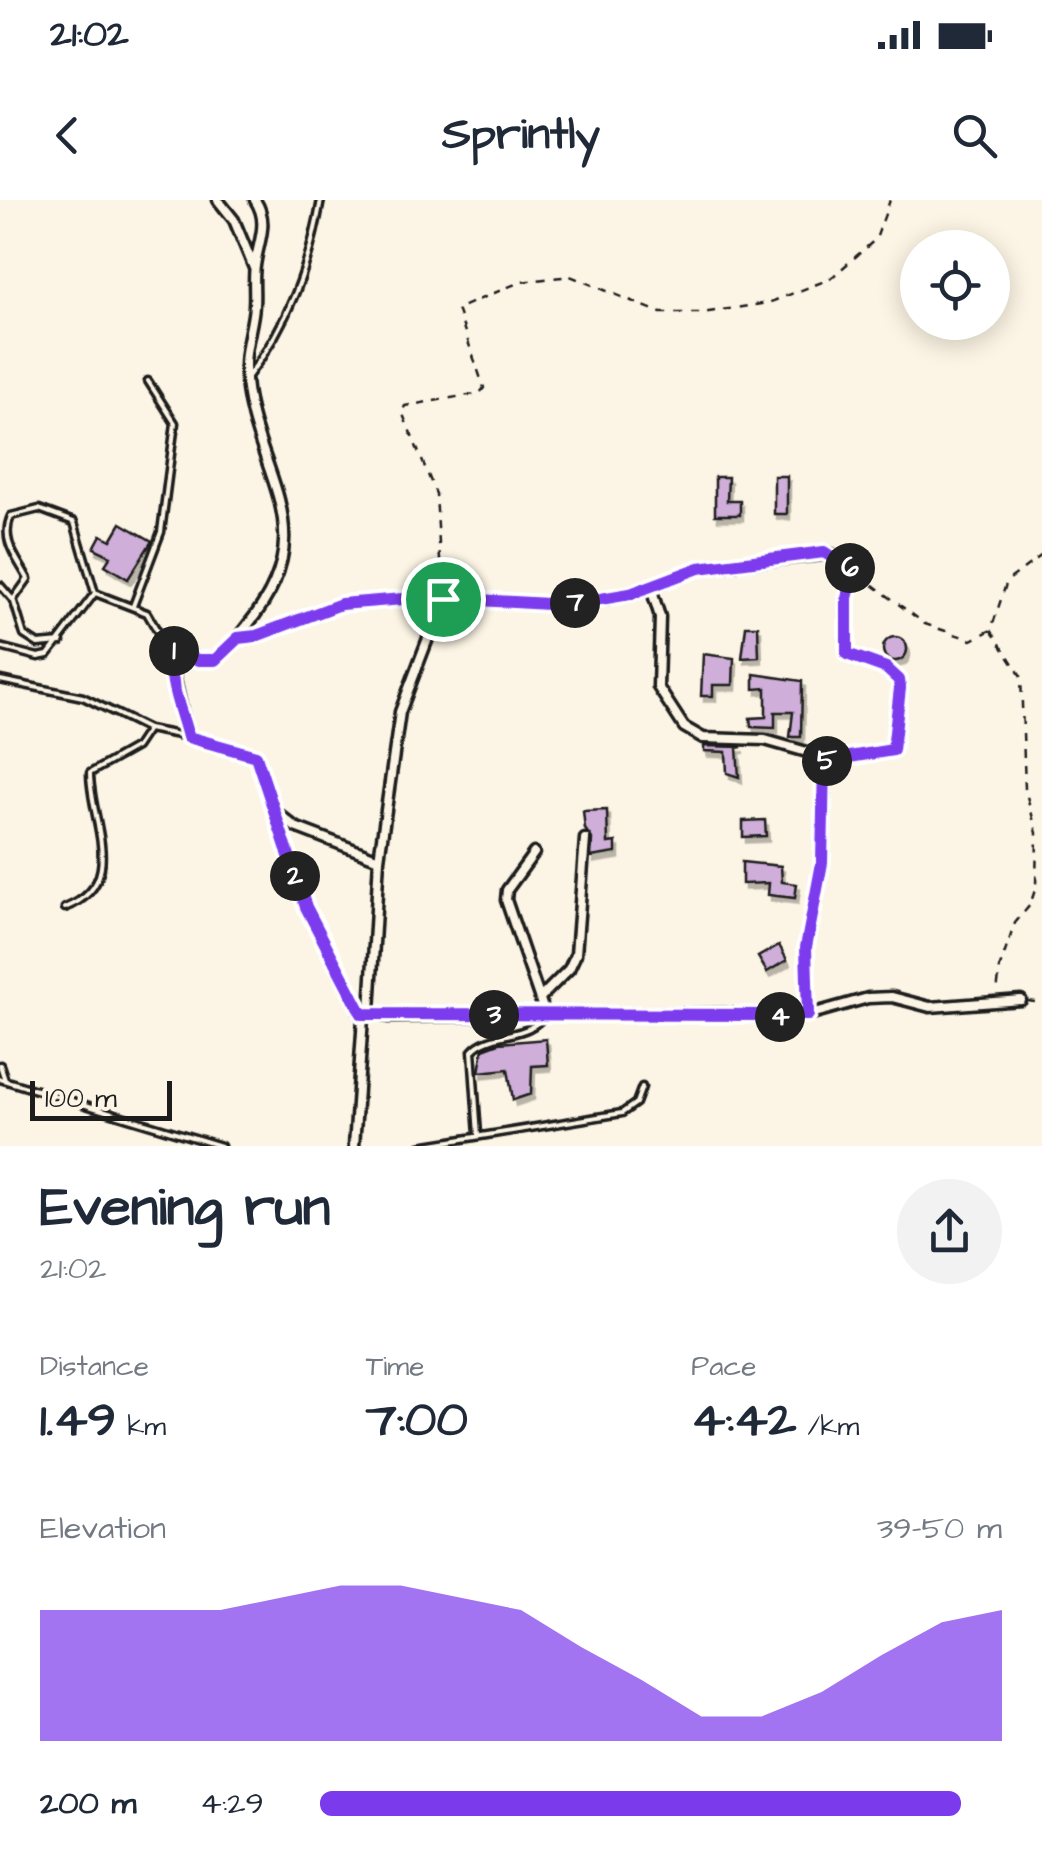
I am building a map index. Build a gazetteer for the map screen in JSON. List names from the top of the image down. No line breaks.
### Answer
{"scale_bar":"100 m","page":{"status":"21:02","header":"Sprintly","pins":["6","7","1","5","2","3","4"],"scale":"100 m","heading":["Evening run","21:02"],"stats":[["Distance","1.49 km"],["Time","7:00"],["Pace","4:42 /km"]],"chart":["Elevation","39–50 m"],"list":[{"name":"200 m","note":"4:29"}]}}
